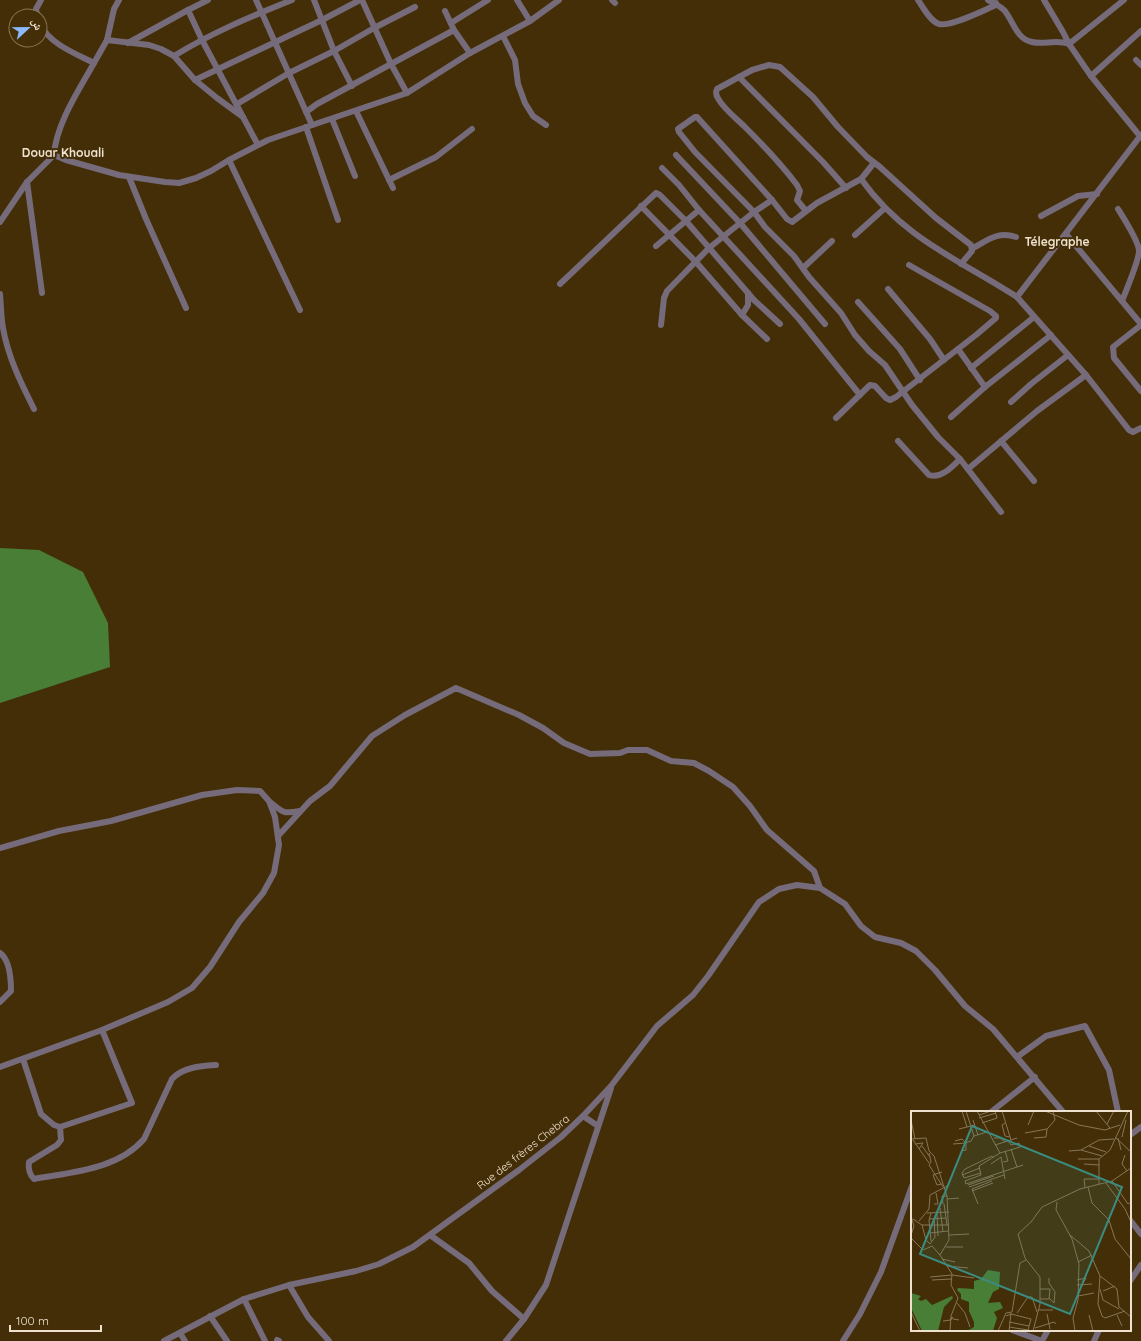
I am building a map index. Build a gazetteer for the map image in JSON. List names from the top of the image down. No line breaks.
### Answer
{"streets":{"street":["Rue des frères Chebra"]},"districts":["Douar Khouali","Télegraphe"],"scale_bar":"100 m","north":"right"}
